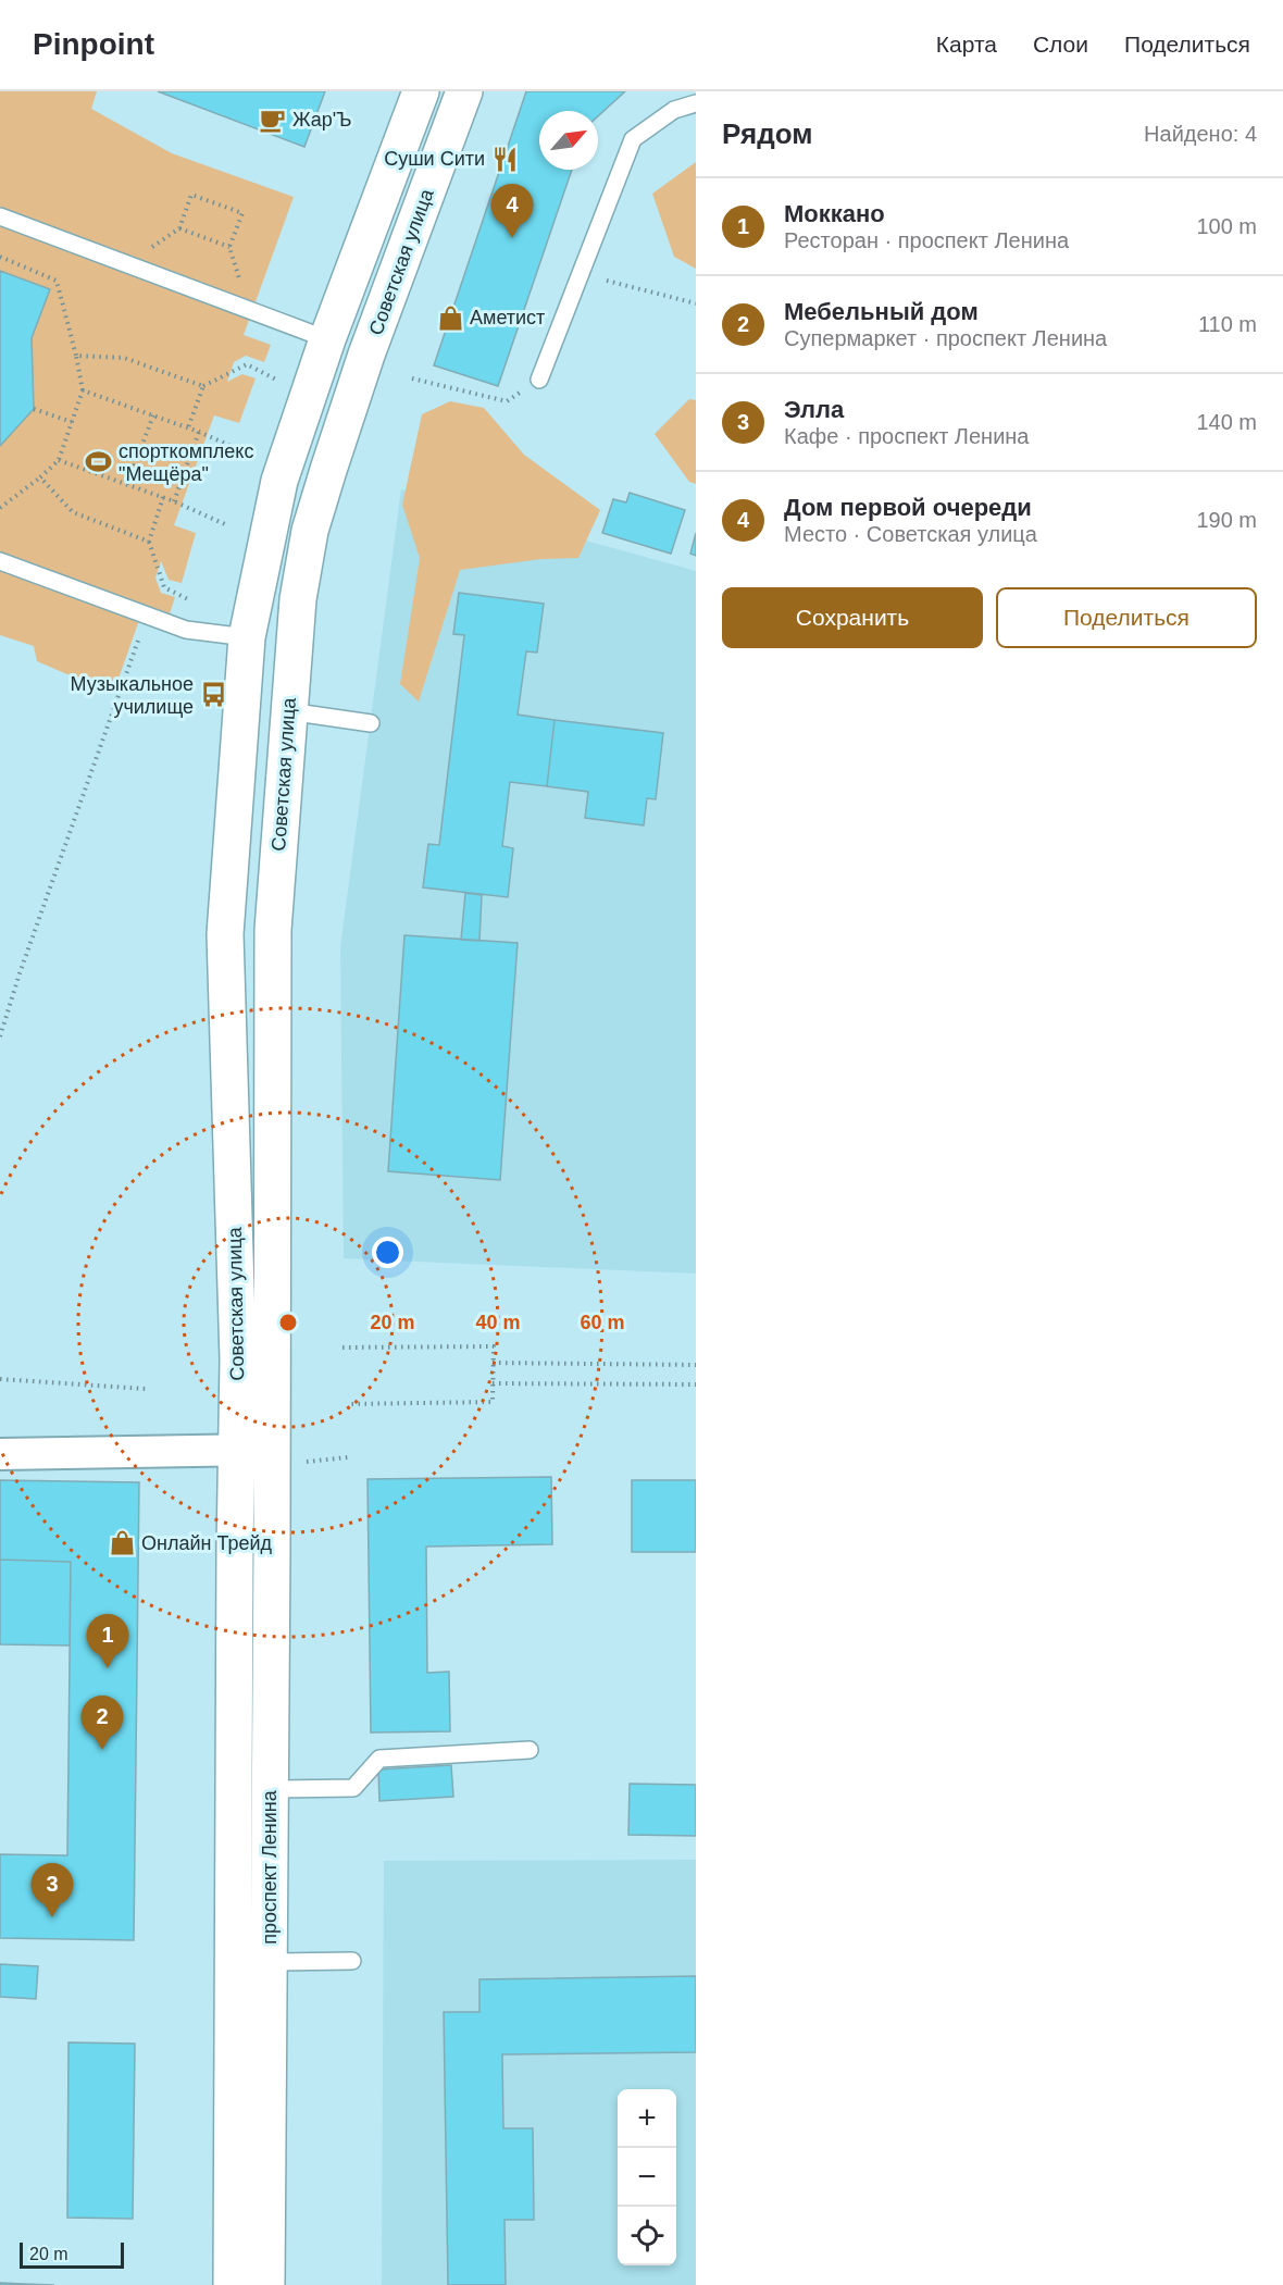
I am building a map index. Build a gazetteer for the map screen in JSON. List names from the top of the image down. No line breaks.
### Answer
{"streets":{"main road":["Советская улица","проспект Ленина"]},"crossings":[["Советская улица","проспект Ленина"]],"places":{"cafe":["Жар'Ъ"],"restaurant":["Суши Сити"],"shop":["Аметист","Онлайн Трейд"],"sports":["спорткомплекс \"Мещёра\""],"bus stop":["Музыкальное училище"]},"scale_bar":"20 m","north":"top right","page":{"header":"Pinpoint","nav":["Карта","Слои","Поделиться"],"heading":["Рядом","Найдено: 4"],"list":[{"mark":"1","name":"Моккано","note":"Ресторан · проспект Ленина","value":"100 m"},{"mark":"2","name":"Мебельный дом","note":"Супермаркет · проспект Ленина","value":"110 m"},{"mark":"3","name":"Элла","note":"Кафе · проспект Ленина","value":"140 m"},{"mark":"4","name":"Дом первой очереди","note":"Место · Советская улица","value":"190 m"}],"pins":["4","1","2","3"],"buttons":["Сохранить","Поделиться"],"map_buttons":["+","−"],"scale":"20 m"},"rings":["20 m","40 m","60 m"]}
